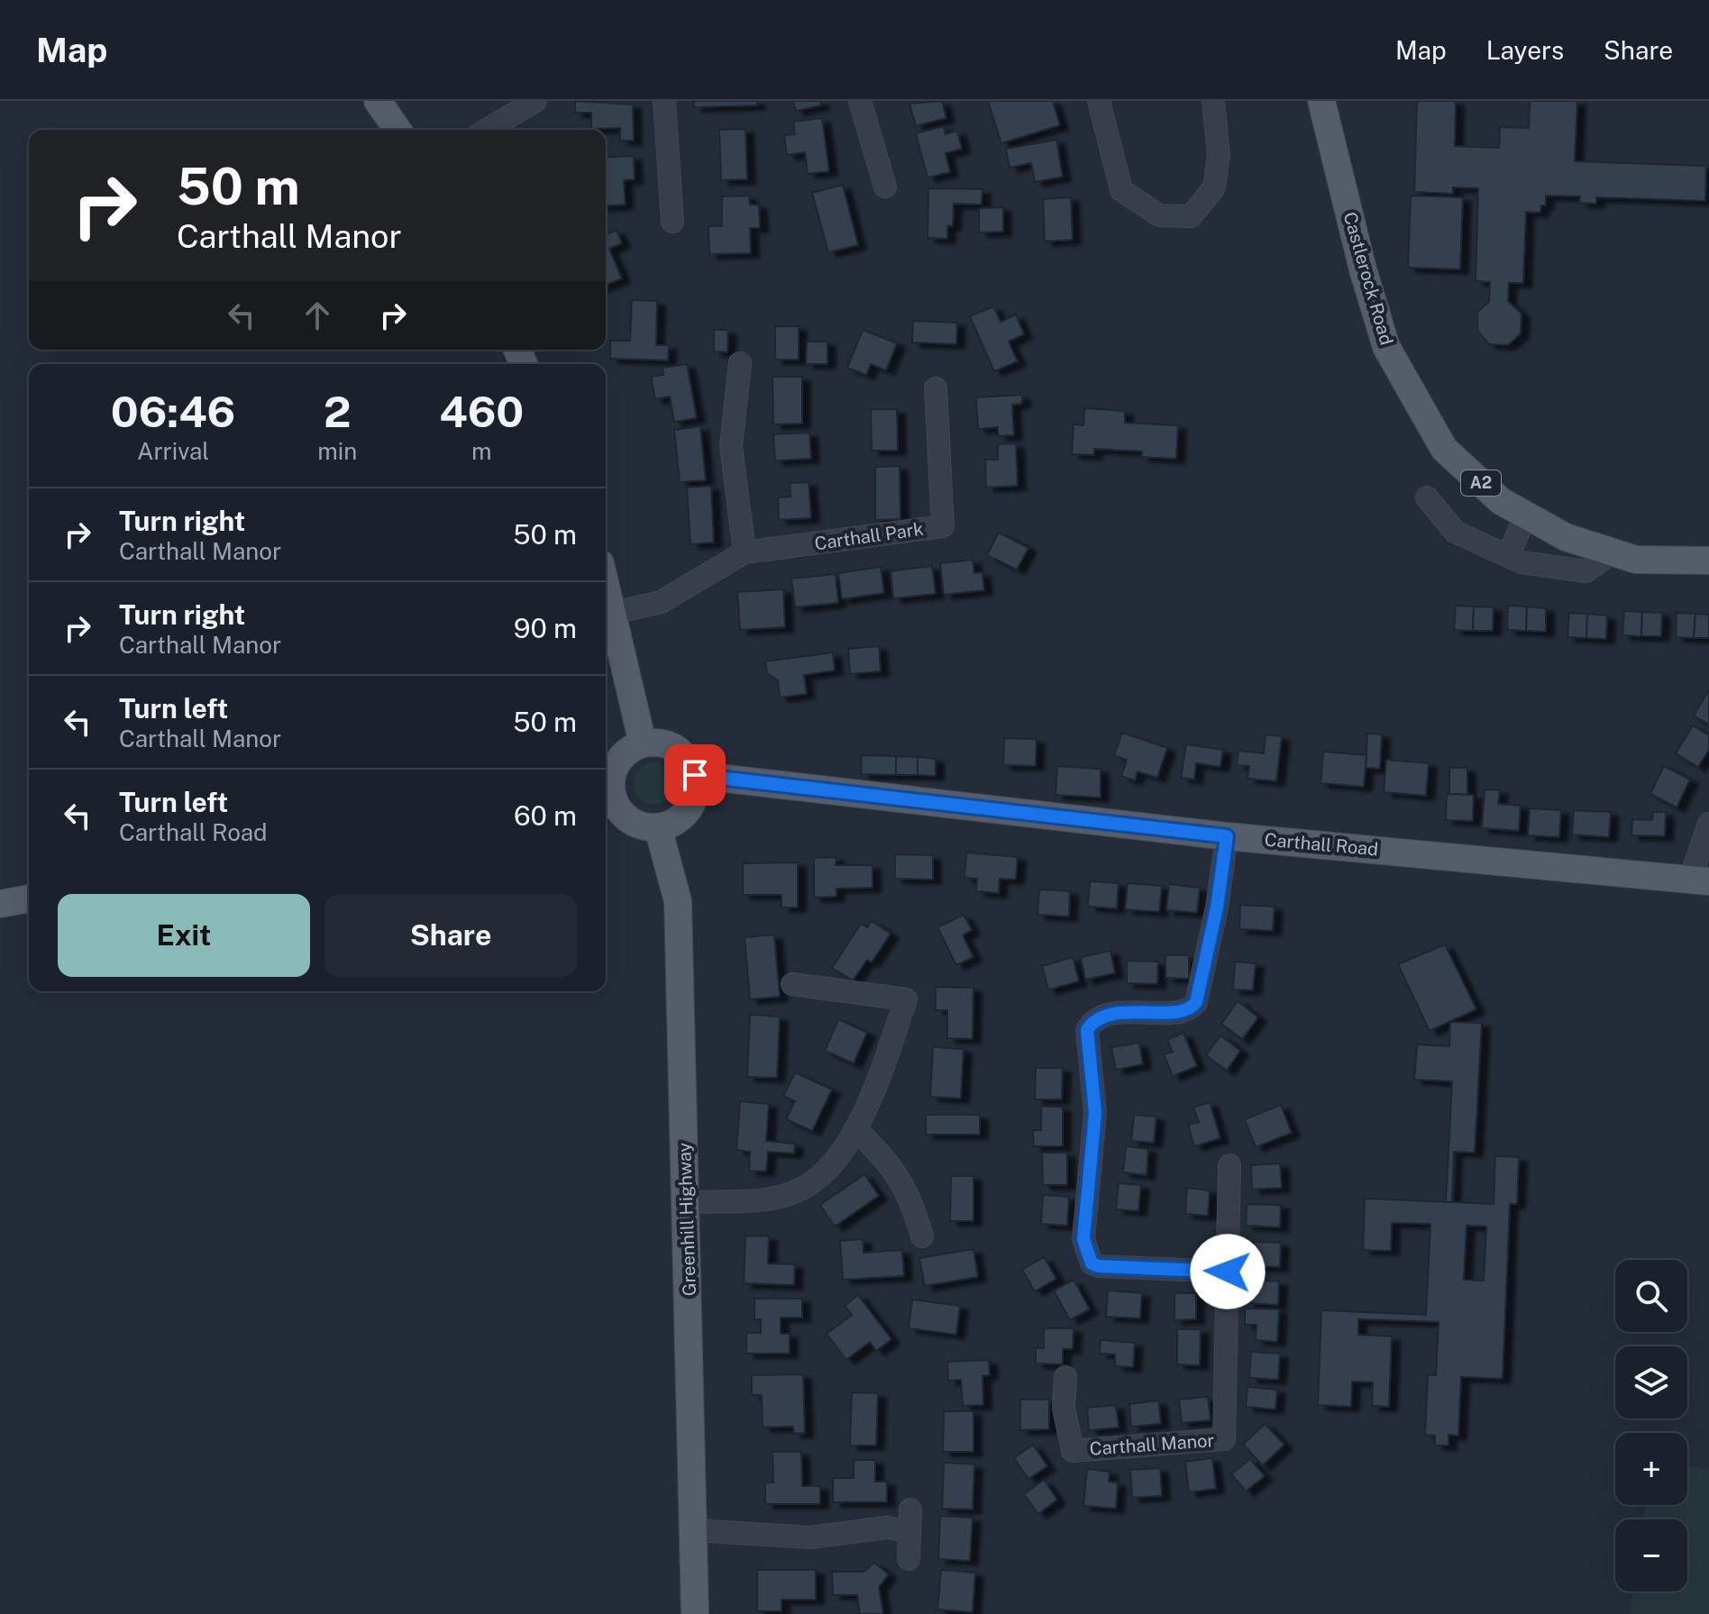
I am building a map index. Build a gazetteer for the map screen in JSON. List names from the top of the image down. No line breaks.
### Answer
{"streets":{"main road":["Castlerock Road","A2","Carthall Road","Greenhill Highway"],"street":["Carthall Park","Carthall Manor"]},"crossings":[["Carthall Road","Greenhill Highway"]],"page":{"header":"Map","nav":["Map","Layers","Share"],"turn":["50 m","Carthall Manor"],"eta":["06:46","Arrival","2","min","460","m"],"list":[{"name":"Turn right","note":"Carthall Manor","value":"50 m"},{"name":"Turn right","note":"Carthall Manor","value":"90 m"},{"name":"Turn left","note":"Carthall Manor","value":"50 m"},{"name":"Turn left","note":"Carthall Road","value":"60 m"}],"buttons":["Exit","Share"],"map_buttons":["+","−"]}}
